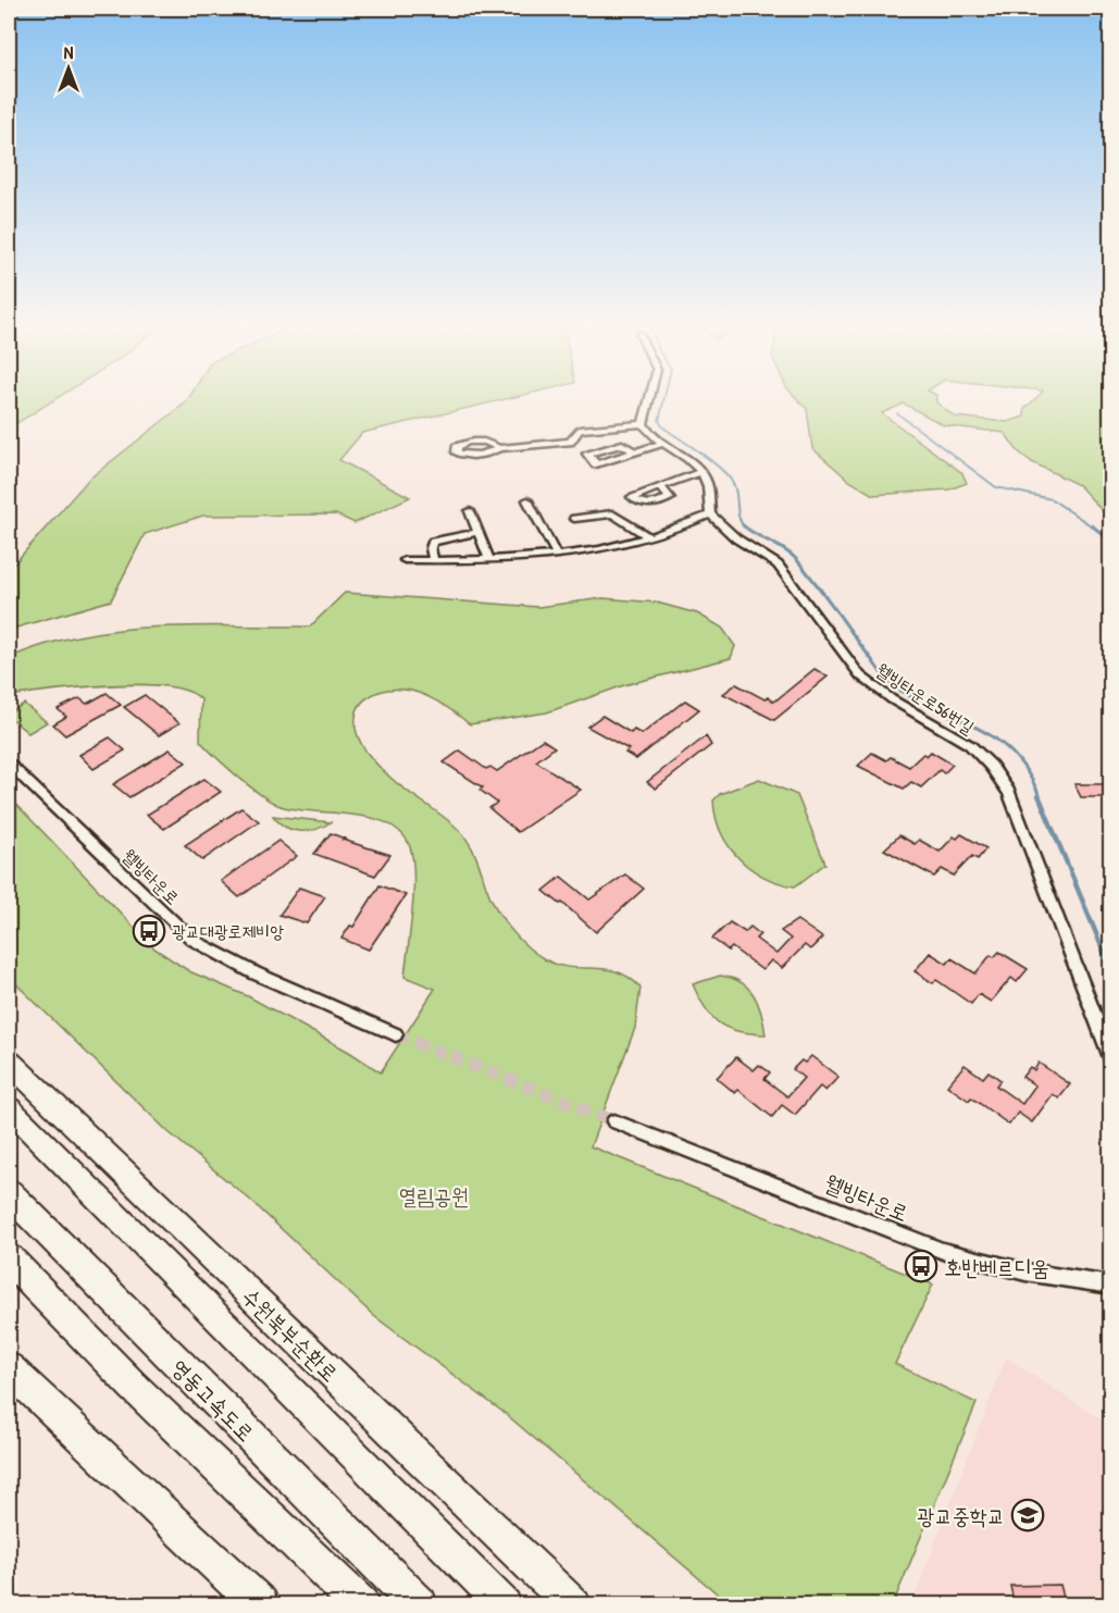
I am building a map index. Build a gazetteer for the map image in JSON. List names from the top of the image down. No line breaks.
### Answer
{"streets":{"highway":["수원북부순환로","영동고속도로"],"street":["웰빙타운로56번길","웰빙타운로"]},"parks":["열림공원"],"places":{"bus stop":["광교대광로제비앙","호반베르디움"],"school or university":["광교중학교"]},"north":"top"}
